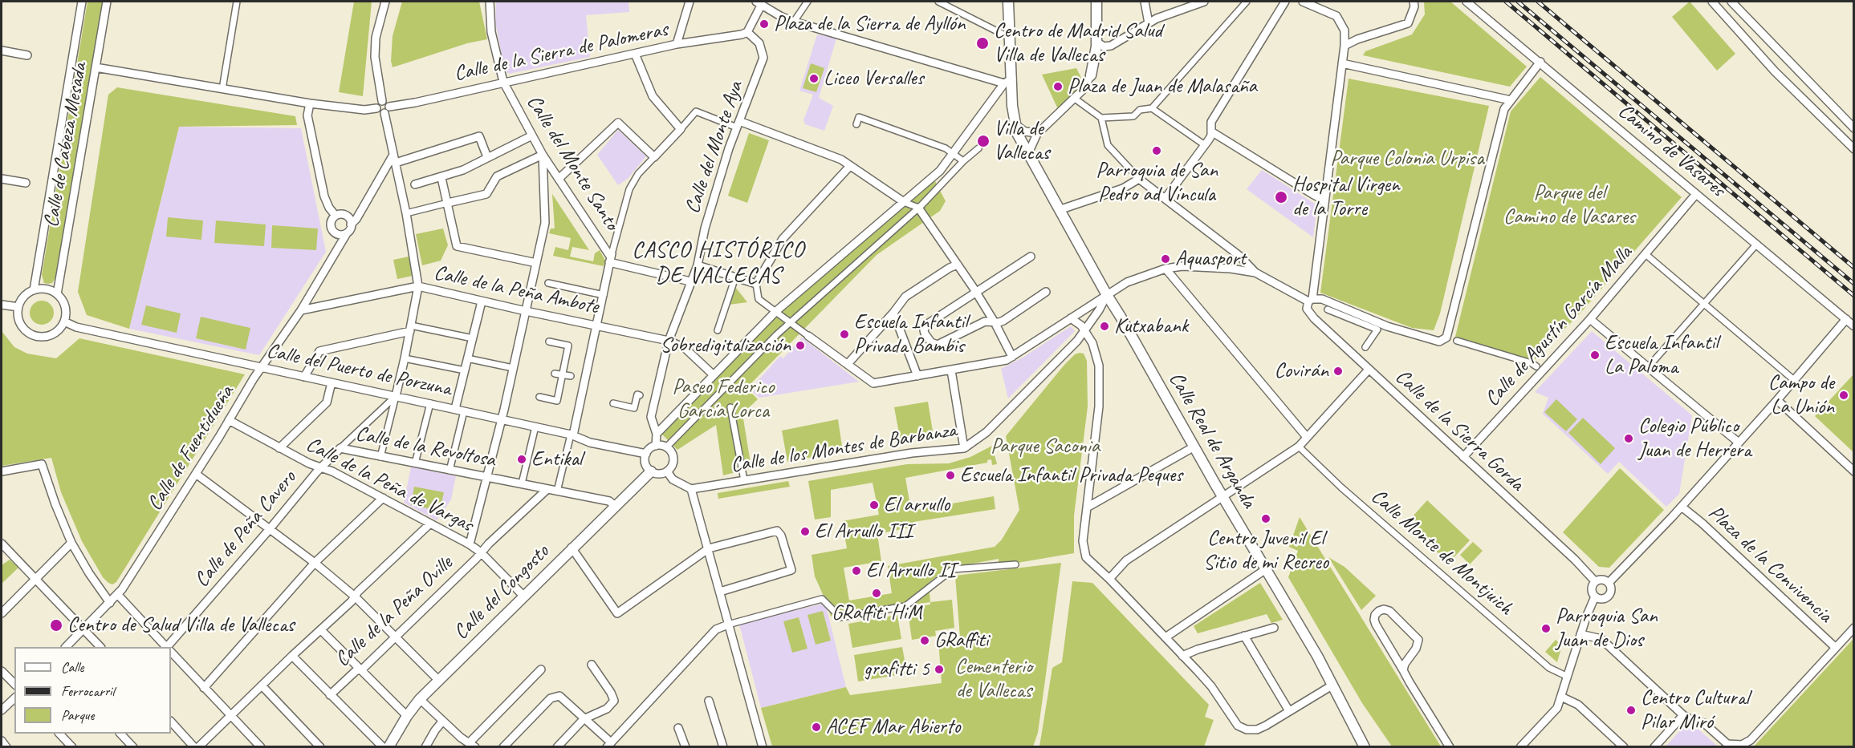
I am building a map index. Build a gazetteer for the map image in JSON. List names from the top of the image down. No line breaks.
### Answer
{"streets":{"street":["Calle de la Sierra de Palomeras","Calle de Cabeza Mesada","Calle del Monte Aya","Camino de Vasares","Calle del Monte Santo","Calle de la Peña Ambote","Calle de Agustín García Malla","Calle del Puerto de Porzuna","Calle de la Sierra Gorda","Calle Real de Arganda","Calle de la Revoltosa","Calle de Fuentidueña","Calle de los Montes de Barbanza","Calle de la Peña de Vargas","Calle de Peña Cavero","Calle Monte de Montjuich","Plaza de la Convivencia","Calle del Congosto","Calle de la Peña Oville"]},"crossings":[["Calle de la Sierra de Palomeras","Calle del Monte Aya"],["Calle de la Sierra de Palomeras","Calle del Monte Santo"],["Calle de Cabeza Mesada","Calle del Puerto de Porzuna"],["Calle del Monte Aya","Calle de la Peña Ambote"],["Calle del Monte Aya","Calle del Puerto de Porzuna"],["Calle del Monte Aya","Calle del Congosto"],["Camino de Vasares","Calle de Agustín García Malla"],["Calle de la Peña Ambote","Calle de Fuentidueña"],["Calle de Agustín García Malla","Calle de la Sierra Gorda"],["Calle del Puerto de Porzuna","Calle de Fuentidueña"],["Calle del Puerto de Porzuna","Calle de Peña Cavero"],["Calle del Puerto de Porzuna","Calle del Congosto"],["Calle Real de Arganda","Calle de los Montes de Barbanza"],["Calle de la Revoltosa","Calle de Peña Cavero"],["Calle de la Revoltosa","Calle del Congosto"],["Calle de la Revoltosa","Calle de la Peña Oville"],["Calle de Fuentidueña","Calle de la Peña de Vargas"],["Calle de la Peña de Vargas","Calle de Peña Cavero"],["Calle de la Peña de Vargas","Calle del Congosto"],["Calle de la Peña de Vargas","Calle de la Peña Oville"]],"districts":["CASCO HISTÓRICO DE VALLECAS"],"parks":["Parque Colonia Urpisa","Parque del Camino de Vasares","Paseo Federico García Lorca","Parque Saconia","Cementerio de Vallecas"],"places":["Plaza de la Sierra de Ayllón","Centro de Madrid Salud Villa de Vallecas","Liceo Versalles","Plaza de Juan de Malasaña","Villa de Vallecas","Parroquia de San Pedro ad Víncula","Hospital Virgen de la Torre","Aquasport","Kutxabank","Escuela Infantil Privada Bambis","Sobredigitalización","Escuela Infantil La Paloma","Covirán","Campo de La Unión","Colegio Público Juan de Herrera","Entikal","Escuela Infantil Privada Peques","El arrullo","Centro Juvenil El Sitio de mi Recreo","El Arrullo III","El Arrullo II","GRaffiti HiM","Centro de Salud Villa de Vallecas","Parroquia San Juan de Dios","GRaffiti","grafitti 5","Centro Cultural Pilar Miró","ACEF Mar Abierto"],"legend":["Calle","Ferrocarril","Parque"]}
